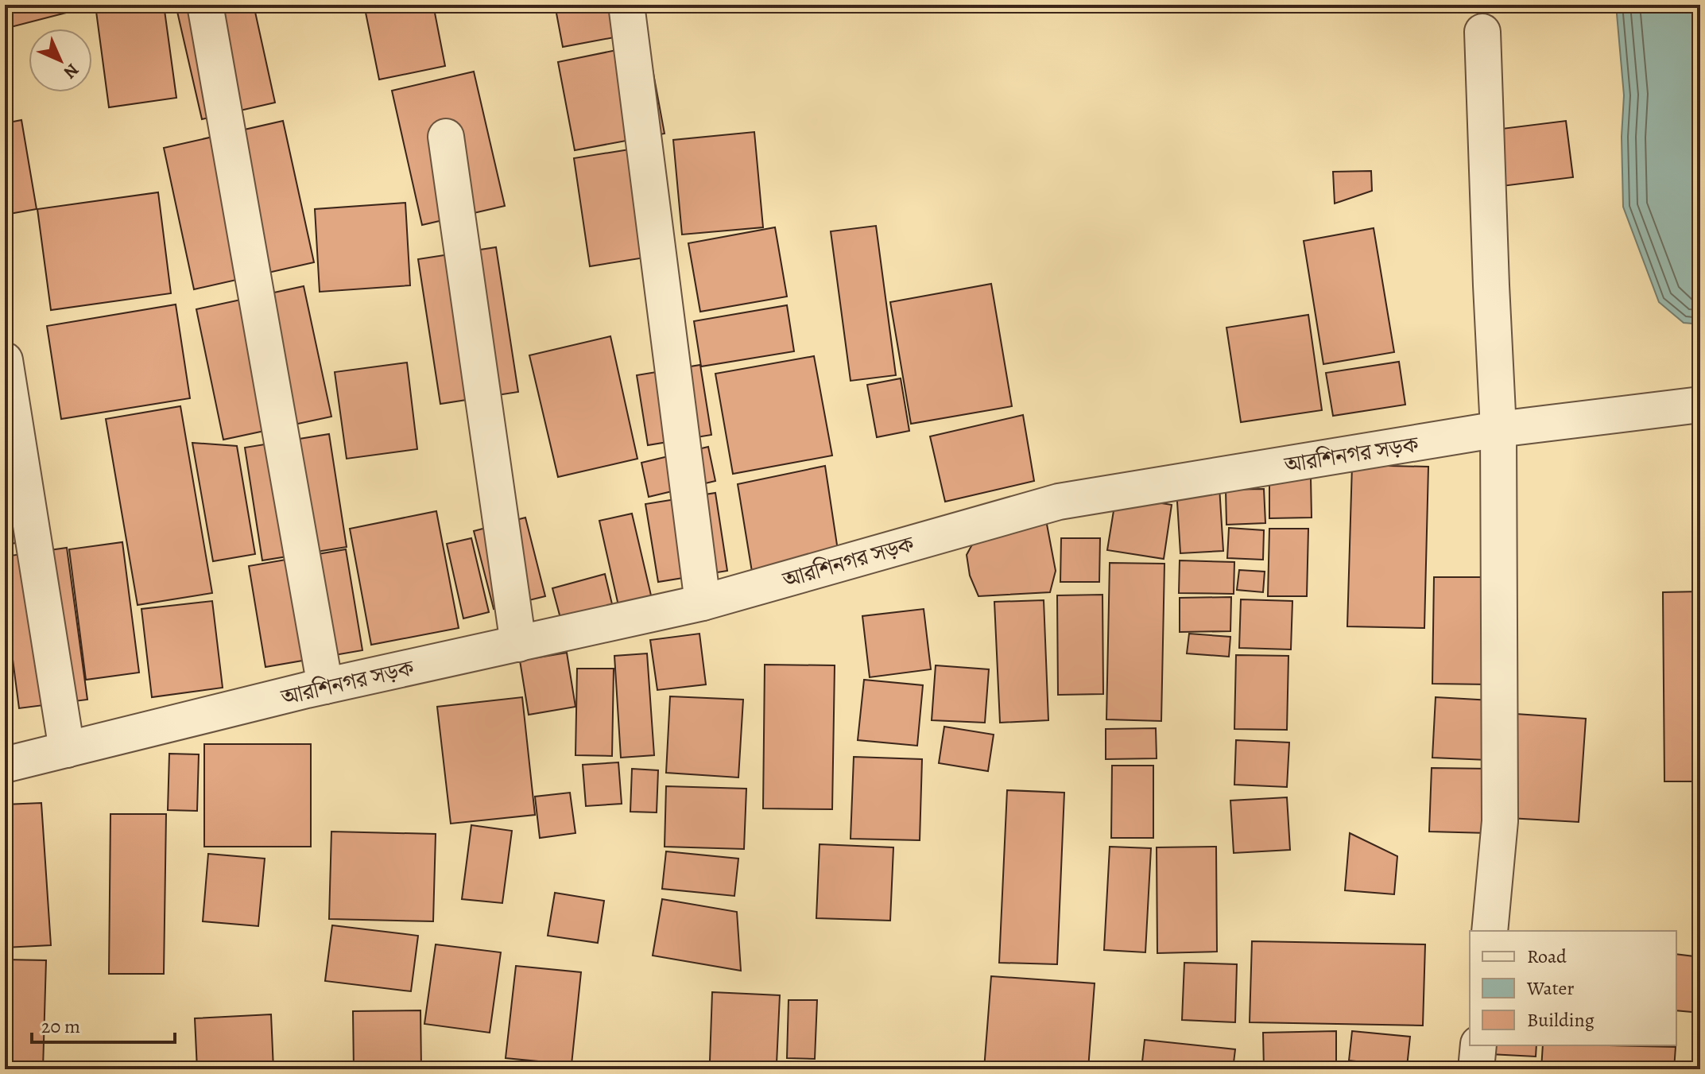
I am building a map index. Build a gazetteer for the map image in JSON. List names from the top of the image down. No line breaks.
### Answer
{"streets":{"street":["আরশিনগর সড়ক"]},"legend":["Road","Water","Building"],"scale_bar":"20 m","north":"bottom right"}
